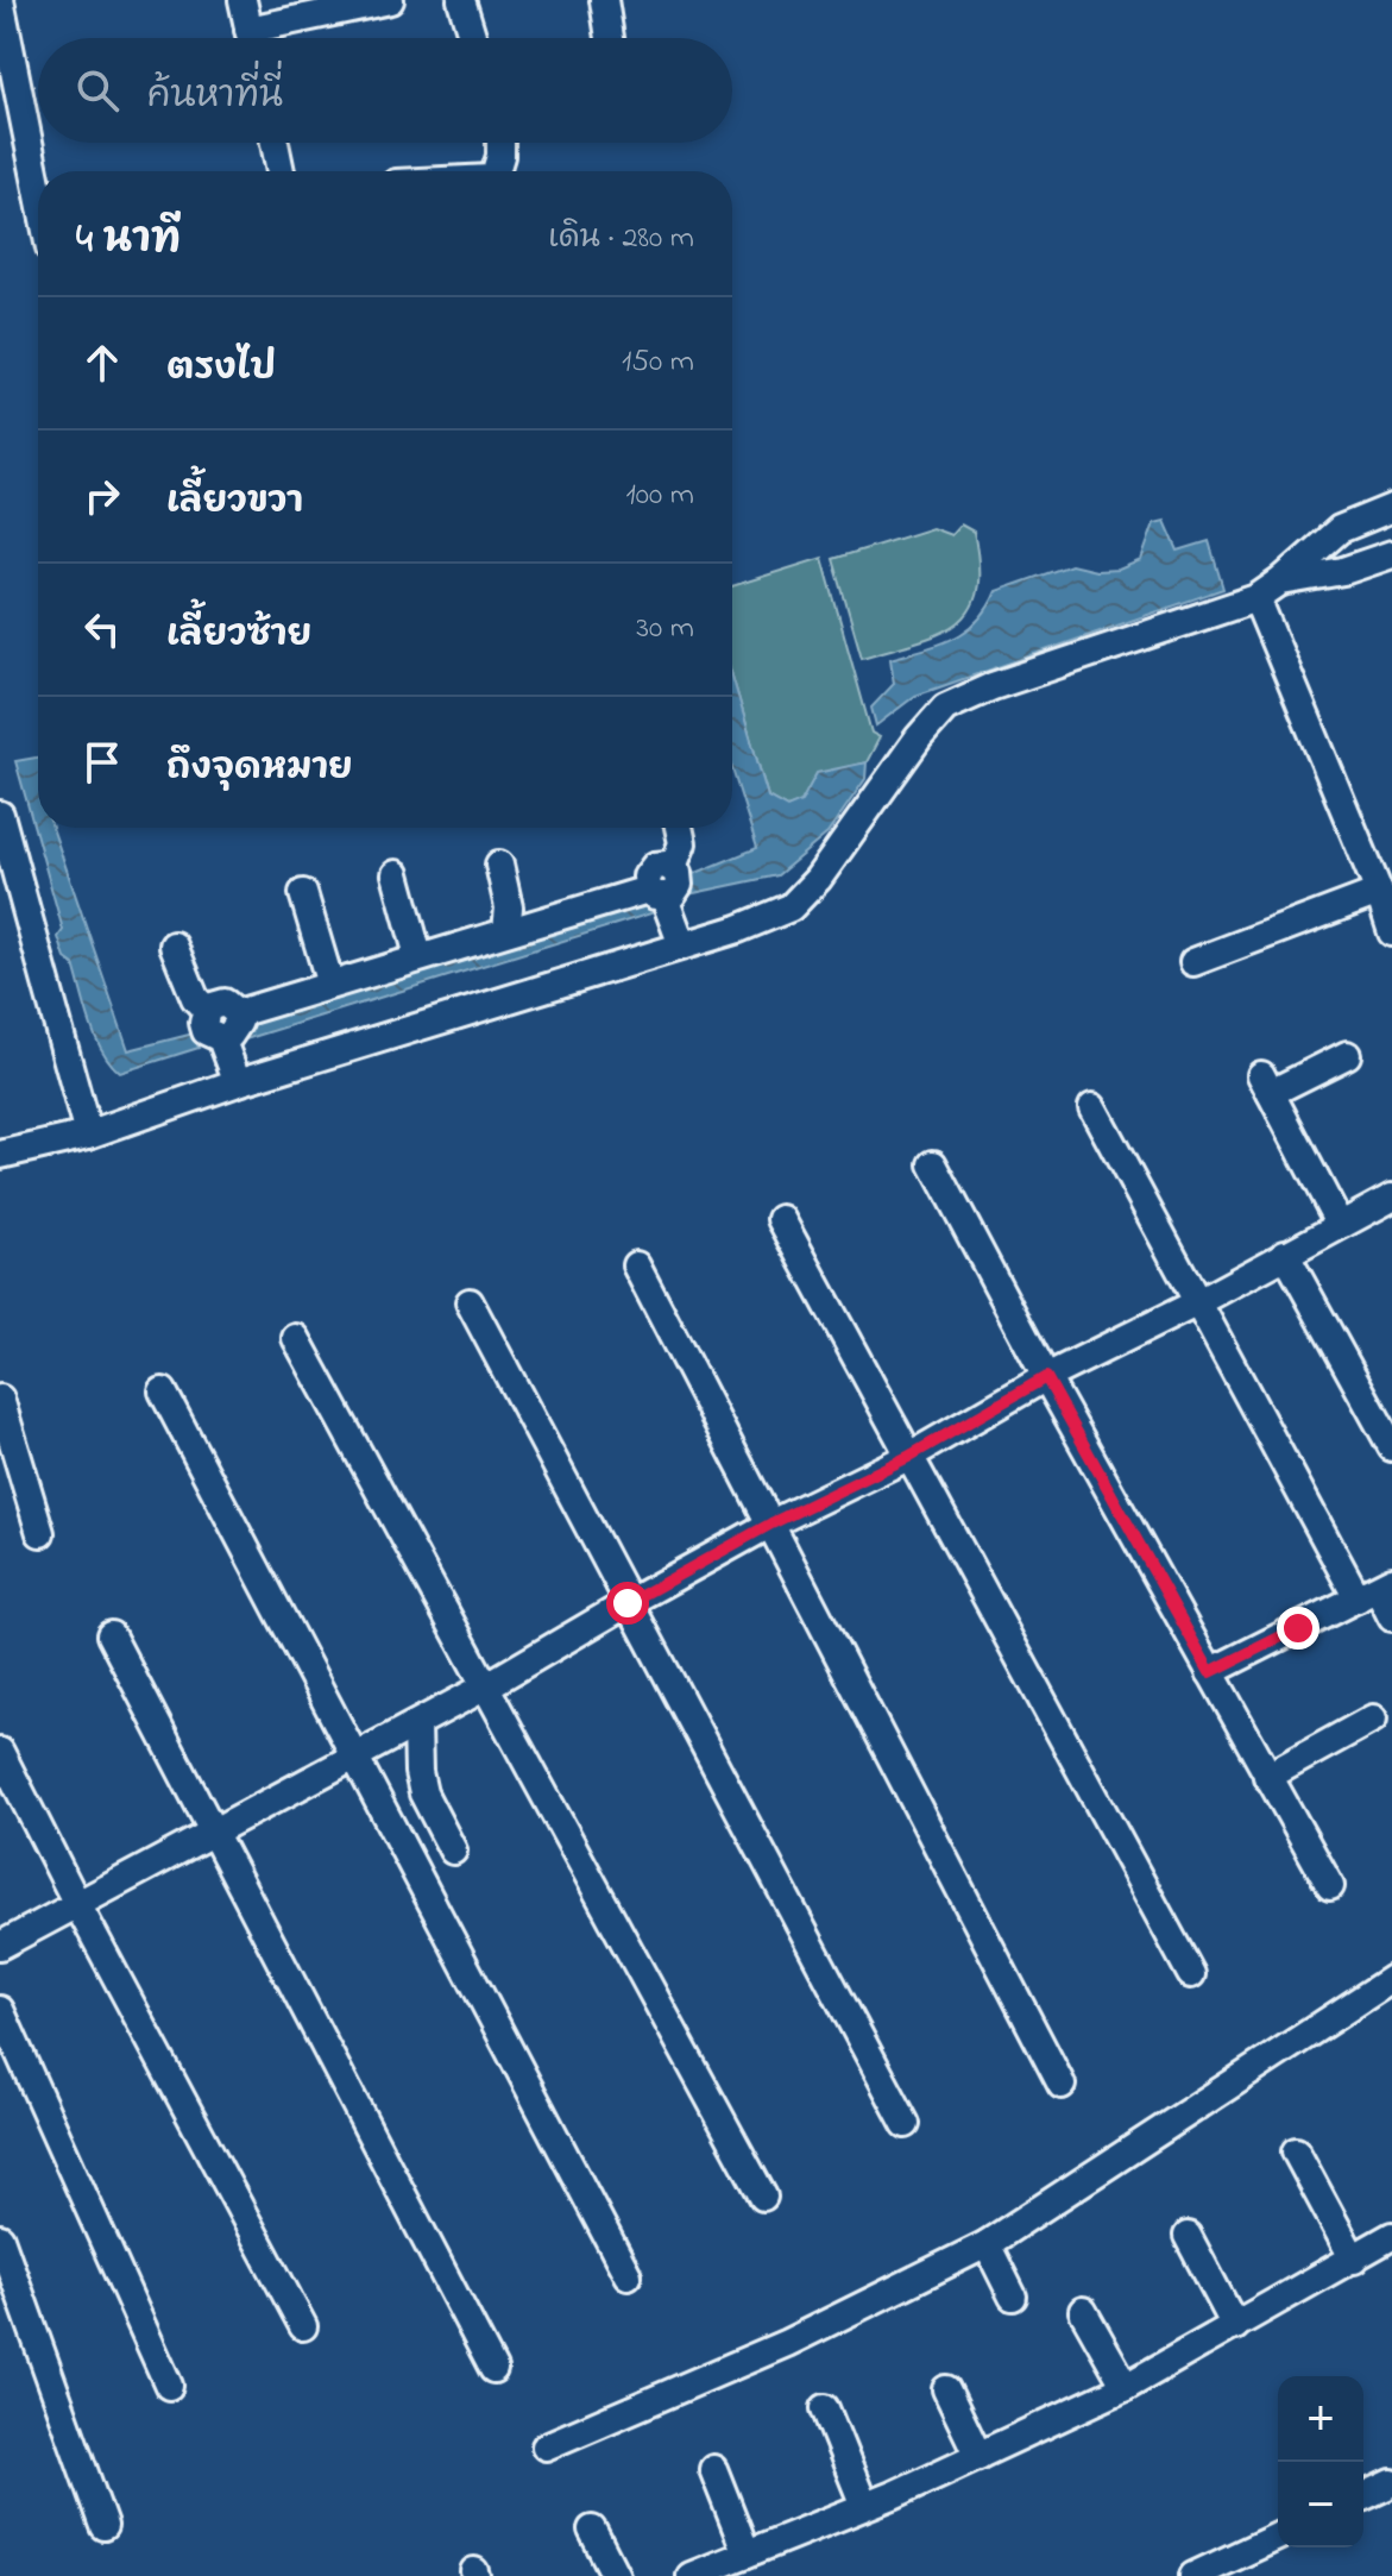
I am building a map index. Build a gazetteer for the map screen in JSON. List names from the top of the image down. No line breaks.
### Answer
{"page":{"search":"ค้นหาที่นี่","heading":["4 นาที","เดิน · 280 m"],"list":[["ตรงไป","150 m"],["เลี้ยวขวา","100 m"],["เลี้ยวซ้าย","30 m"],"ถึงจุดหมาย"],"map_buttons":["+","−"]}}
